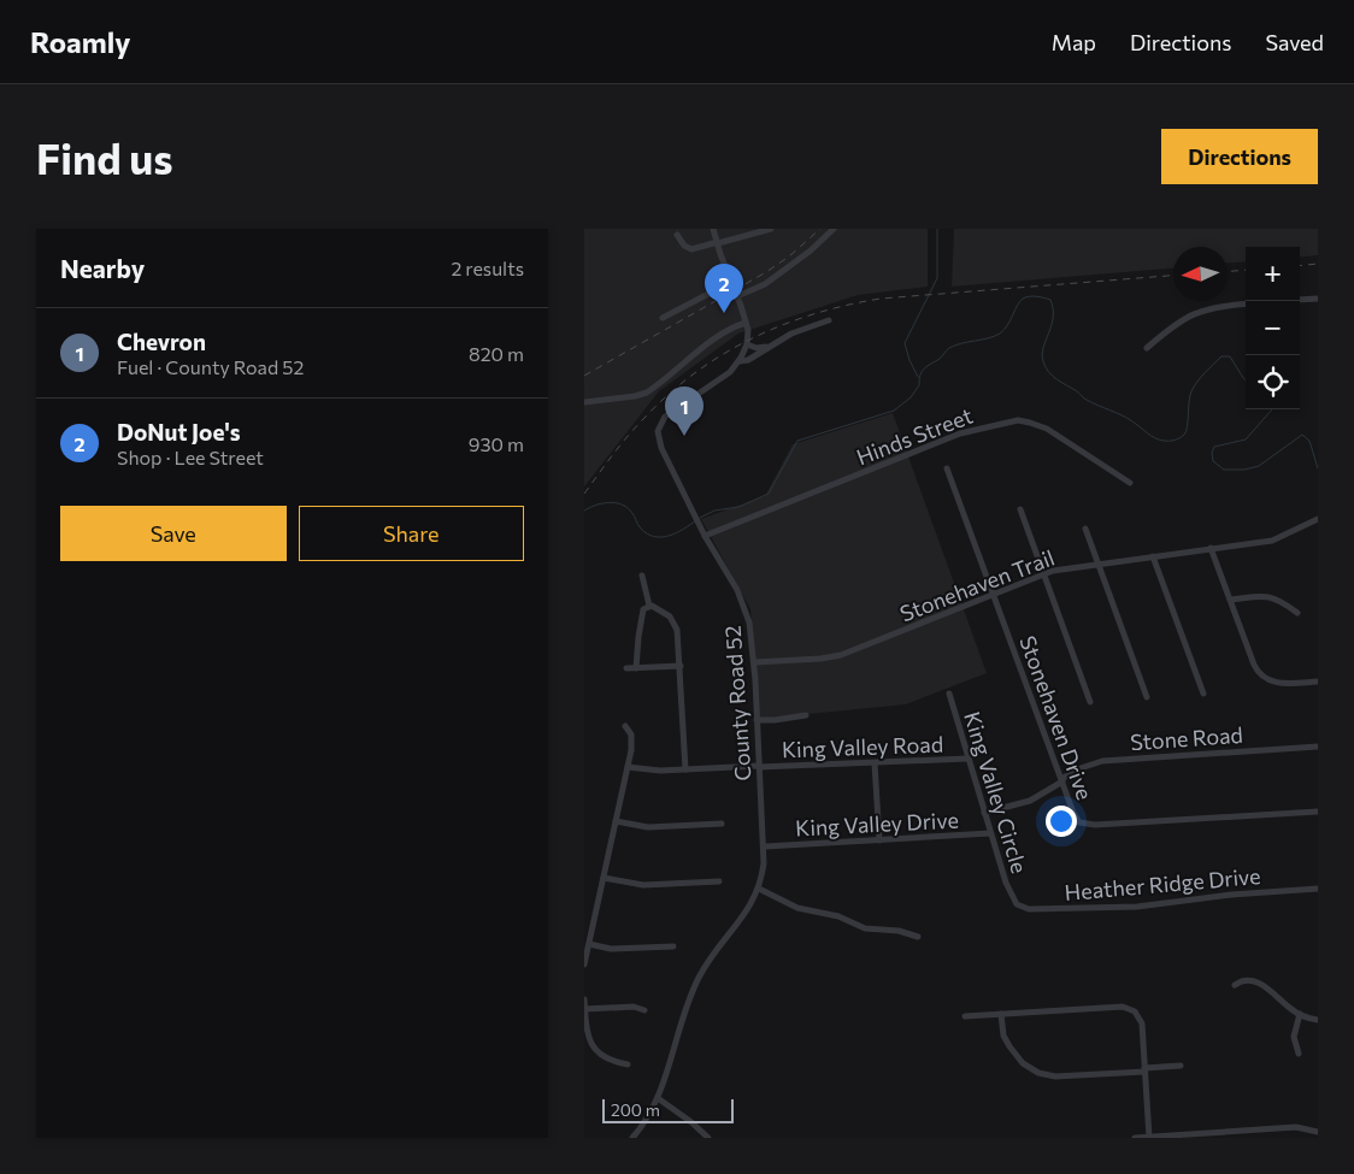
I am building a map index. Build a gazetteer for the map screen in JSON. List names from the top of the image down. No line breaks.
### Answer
{"streets":{"street":["Hinds Street","Stonehaven Trail","County Road 52","Stonehaven Drive","Stone Road","King Valley Road","King Valley Circle","King Valley Drive","Heather Ridge Drive"]},"crossings":[["Hinds Street","County Road 52"],["Stonehaven Trail","County Road 52"],["Stonehaven Trail","Stonehaven Drive"],["County Road 52","King Valley Road"],["County Road 52","King Valley Drive"],["Stonehaven Drive","Stone Road"],["Stone Road","King Valley Circle"],["King Valley Road","King Valley Circle"],["King Valley Circle","King Valley Drive"],["King Valley Circle","Heather Ridge Drive"]],"scale_bar":"200 m","north":"left","page":{"header":"Roamly","nav":["Map","Directions","Saved"],"buttons":["Directions",["Save","Share"]],"title":"Find us","heading":["Nearby","2 results"],"map_buttons":["+","−"],"pins":["2","1"],"list":[{"mark":"1","name":"Chevron","note":"Fuel · County Road 52","value":"820 m"},{"mark":"2","name":"DoNut Joe's","note":"Shop · Lee Street","value":"930 m"}],"scale":"200 m"}}
